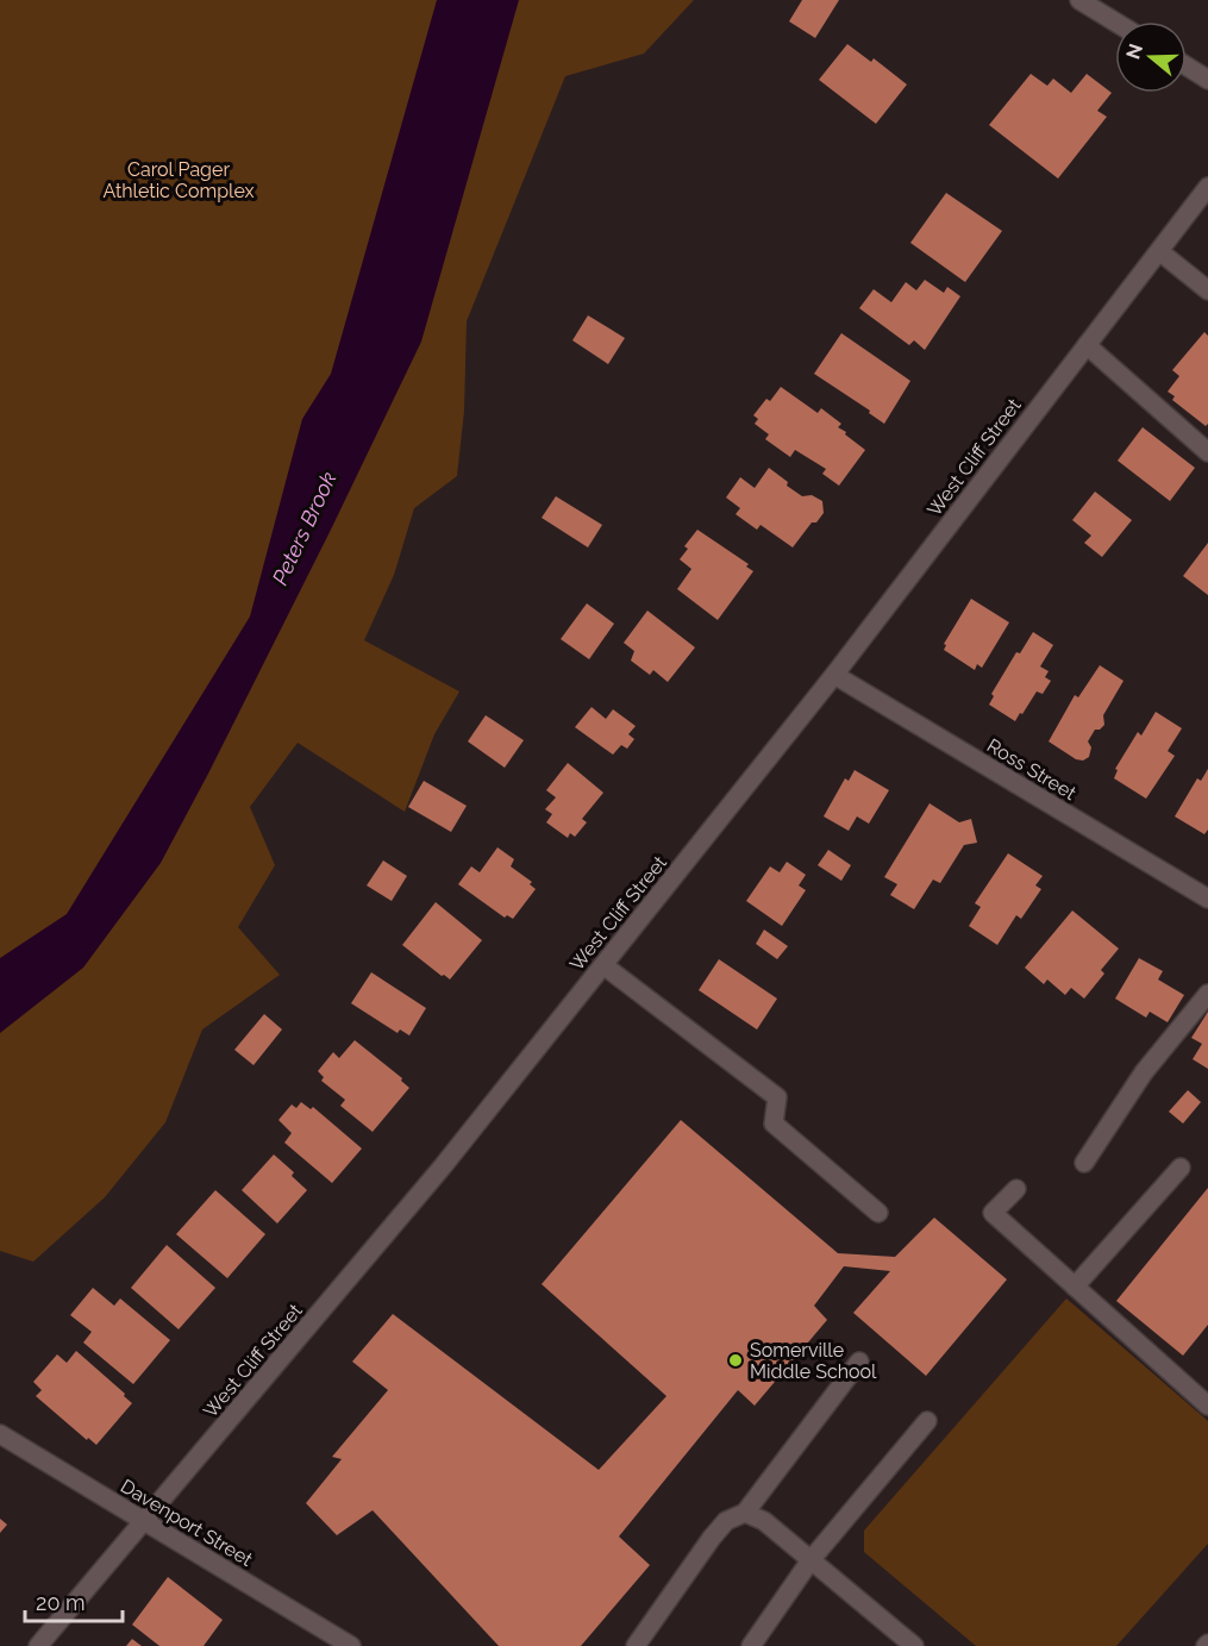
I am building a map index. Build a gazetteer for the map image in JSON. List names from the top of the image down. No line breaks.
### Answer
{"streets":{"street":["West Cliff Street","Ross Street","Davenport Street"]},"crossings":[["West Cliff Street","Ross Street"],["West Cliff Street","Davenport Street"]],"water":["Peters Brook"],"parks":["Carol Pager Athletic Complex"],"places":["Somerville Middle School"],"scale_bar":"20 m","north":"left"}
